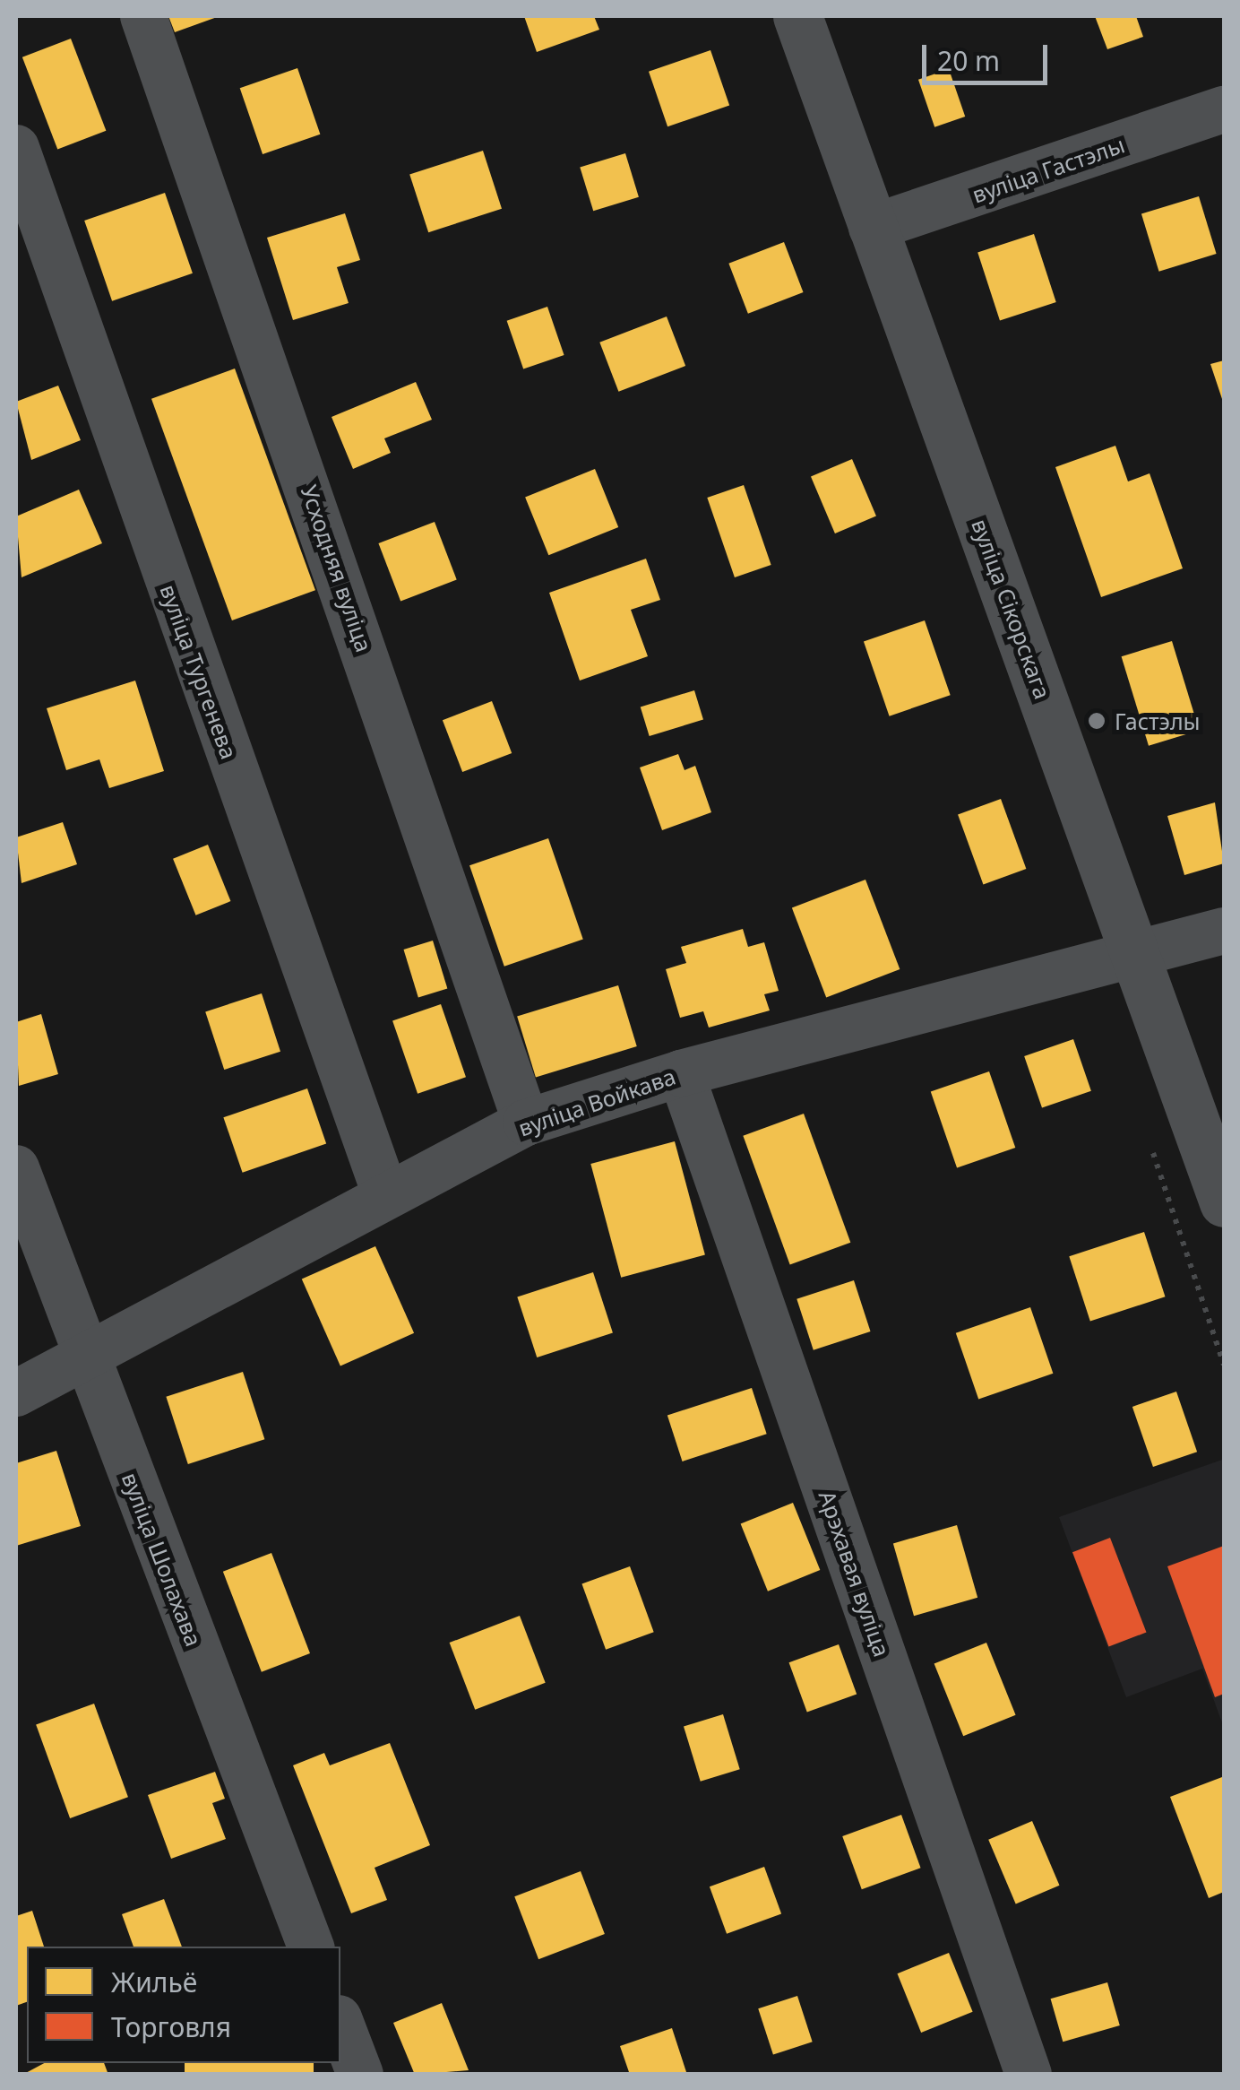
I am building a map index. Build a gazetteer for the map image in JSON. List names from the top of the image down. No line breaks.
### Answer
{"streets":{"street":["вуліца Гастэлы","Усходняя вуліца","вуліца Сікорскага","вуліца Тургенева","вуліца Войкава","вуліца Шолахава","Арэхавая вуліца"]},"crossings":[["вуліца Гастэлы","вуліца Сікорскага"],["Усходняя вуліца","вуліца Войкава"],["вуліца Сікорскага","вуліца Войкава"],["вуліца Тургенева","вуліца Войкава"],["вуліца Войкава","вуліца Шолахава"],["вуліца Войкава","Арэхавая вуліца"]],"places":["Гастэлы"],"legend":["Жильё","Торговля"],"scale_bar":"20 m"}
